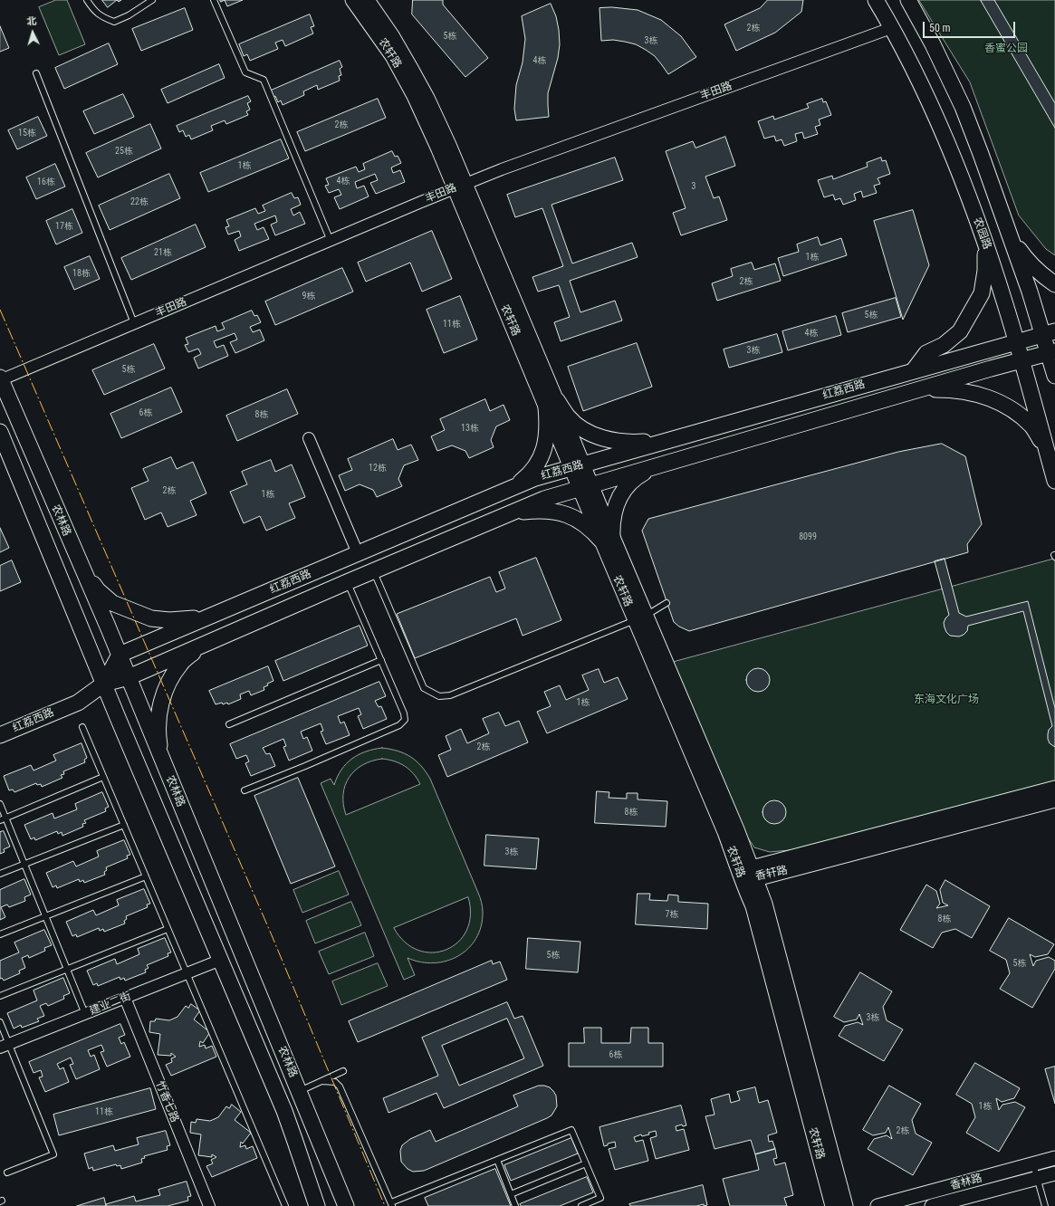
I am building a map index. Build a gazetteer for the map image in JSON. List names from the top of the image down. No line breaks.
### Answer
{"streets":{"main road":["农园路","红荔西路","农林路"],"street":["农轩路","丰田路","香轩路","建业二街","竹香七路","香林路"]},"crossings":[["农轩路","丰田路"],["农轩路","红荔西路"],["农轩路","香轩路"],["丰田路","农园路"],["丰田路","农林路"],["农园路","红荔西路"],["红荔西路","农林路"],["农林路","建业二街"],["建业二街","竹香七路"]],"parks":["香蜜公园","东海文化广场"],"house_numbers":["2栋","5栋","3栋","4栋","2栋","15栋","25栋","1栋","4栋","16栋","3","22栋","17栋","21栋","1栋","18栋","2栋","9栋","5栋","11栋","4栋","3栋","5栋","6栋","8栋","13栋","12栋","2栋","1栋","8099","1栋","2栋","8栋","3栋","7栋","8栋","5栋","5栋","3栋","6栋","1栋","11栋","2栋"],"scale_bar":"50 m","north":"top"}
